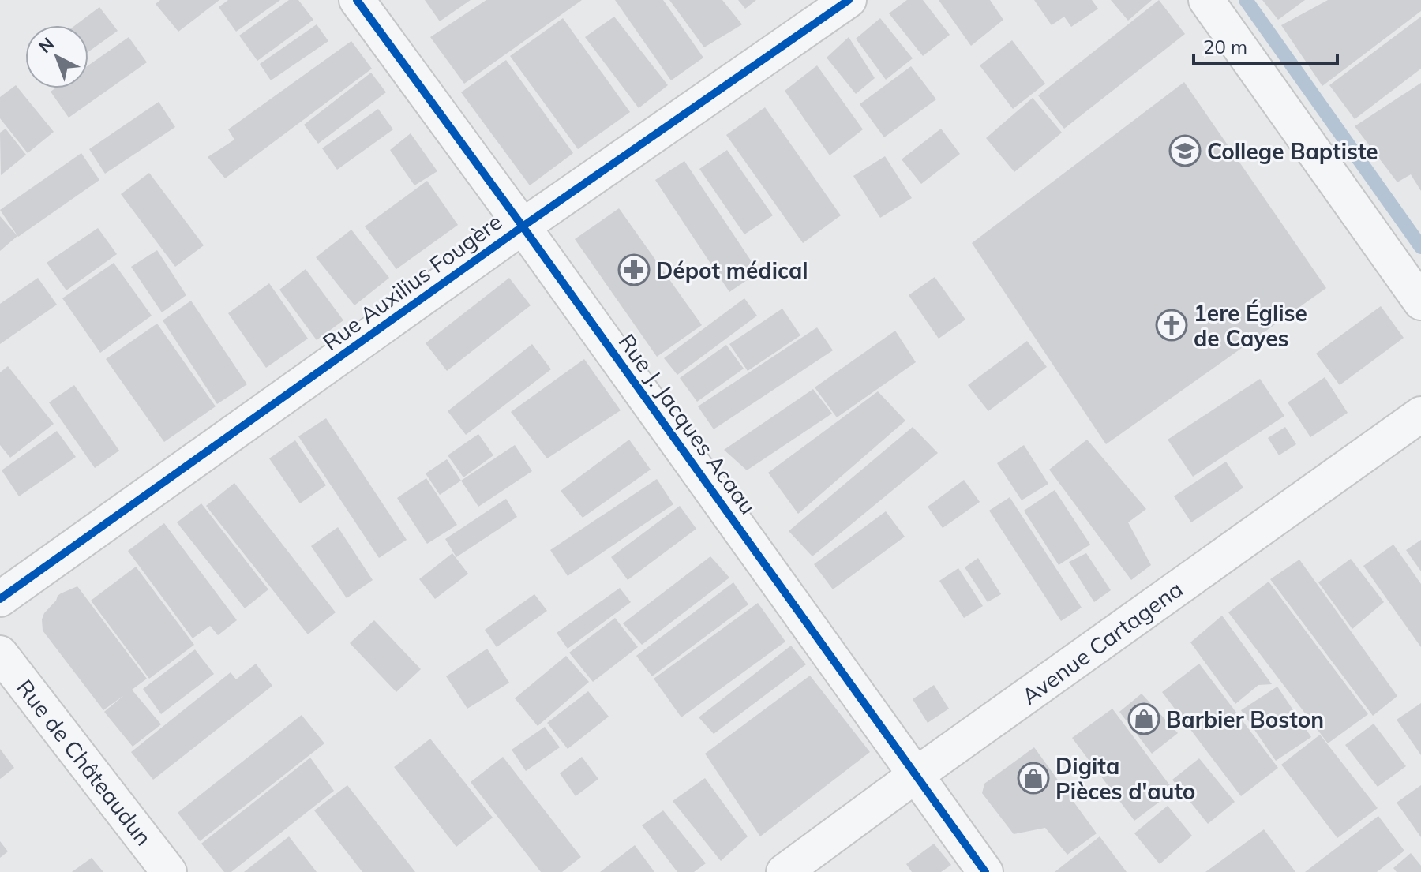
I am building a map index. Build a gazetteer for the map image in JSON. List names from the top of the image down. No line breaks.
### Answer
{"streets":{"street":["Rue Auxilius Fougère","Rue J. Jacques Acaau","Avenue Cartagena","Rue de Châteaudun"]},"crossings":[["Rue Auxilius Fougère","Rue J. Jacques Acaau"],["Rue J. Jacques Acaau","Avenue Cartagena"]],"places":{"school or university":["College Baptiste"],"pharmacy":["Dépot médical"],"church":["1ere Église de Cayes"],"shop":["Barbier Boston","Digita Pièces d'auto"]},"scale_bar":"20 m","north":"top left"}
